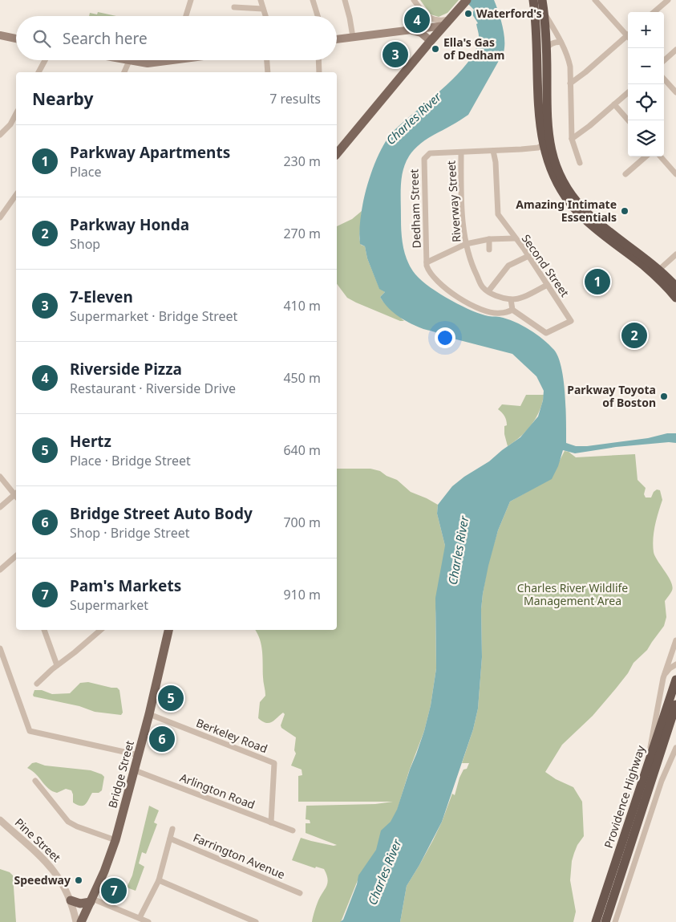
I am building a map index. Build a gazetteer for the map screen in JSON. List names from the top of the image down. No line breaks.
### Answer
{"streets":{"highway":["Providence Highway"],"main road":["Bridge Street"],"street":["Riverway Street","Dedham Street","Second Street","Berkeley Road","Arlington Road","Pine Street","Farrington Avenue"]},"crossings":[["Riverway Street","Dedham Street"],["Dedham Street","Second Street"],["Berkeley Road","Bridge Street"],["Berkeley Road","Arlington Road"],["Bridge Street","Arlington Road"]],"water":["Charles River"],"parks":["Charles River Wildlife Management Area"],"places":["Waterford's","Ella's Gas of Dedham","Amazing Intimate Essentials","Parkway Toyota of Boston","Speedway"],"page":{"pins":["4","3","1","2","5","6","7"],"map_buttons":["+","−"],"search":"Search here","heading":["Nearby","7 results"],"list":[{"mark":"1","name":"Parkway Apartments","note":"Place","value":"230 m"},{"mark":"2","name":"Parkway Honda","note":"Shop","value":"270 m"},{"mark":"3","name":"7-Eleven","note":"Supermarket · Bridge Street","value":"410 m"},{"mark":"4","name":"Riverside Pizza","note":"Restaurant · Riverside Drive","value":"450 m"},{"mark":"5","name":"Hertz","note":"Place · Bridge Street","value":"640 m"},{"mark":"6","name":"Bridge Street Auto Body","note":"Shop · Bridge Street","value":"700 m"},{"mark":"7","name":"Pam's Markets","note":"Supermarket","value":"910 m"}]}}
